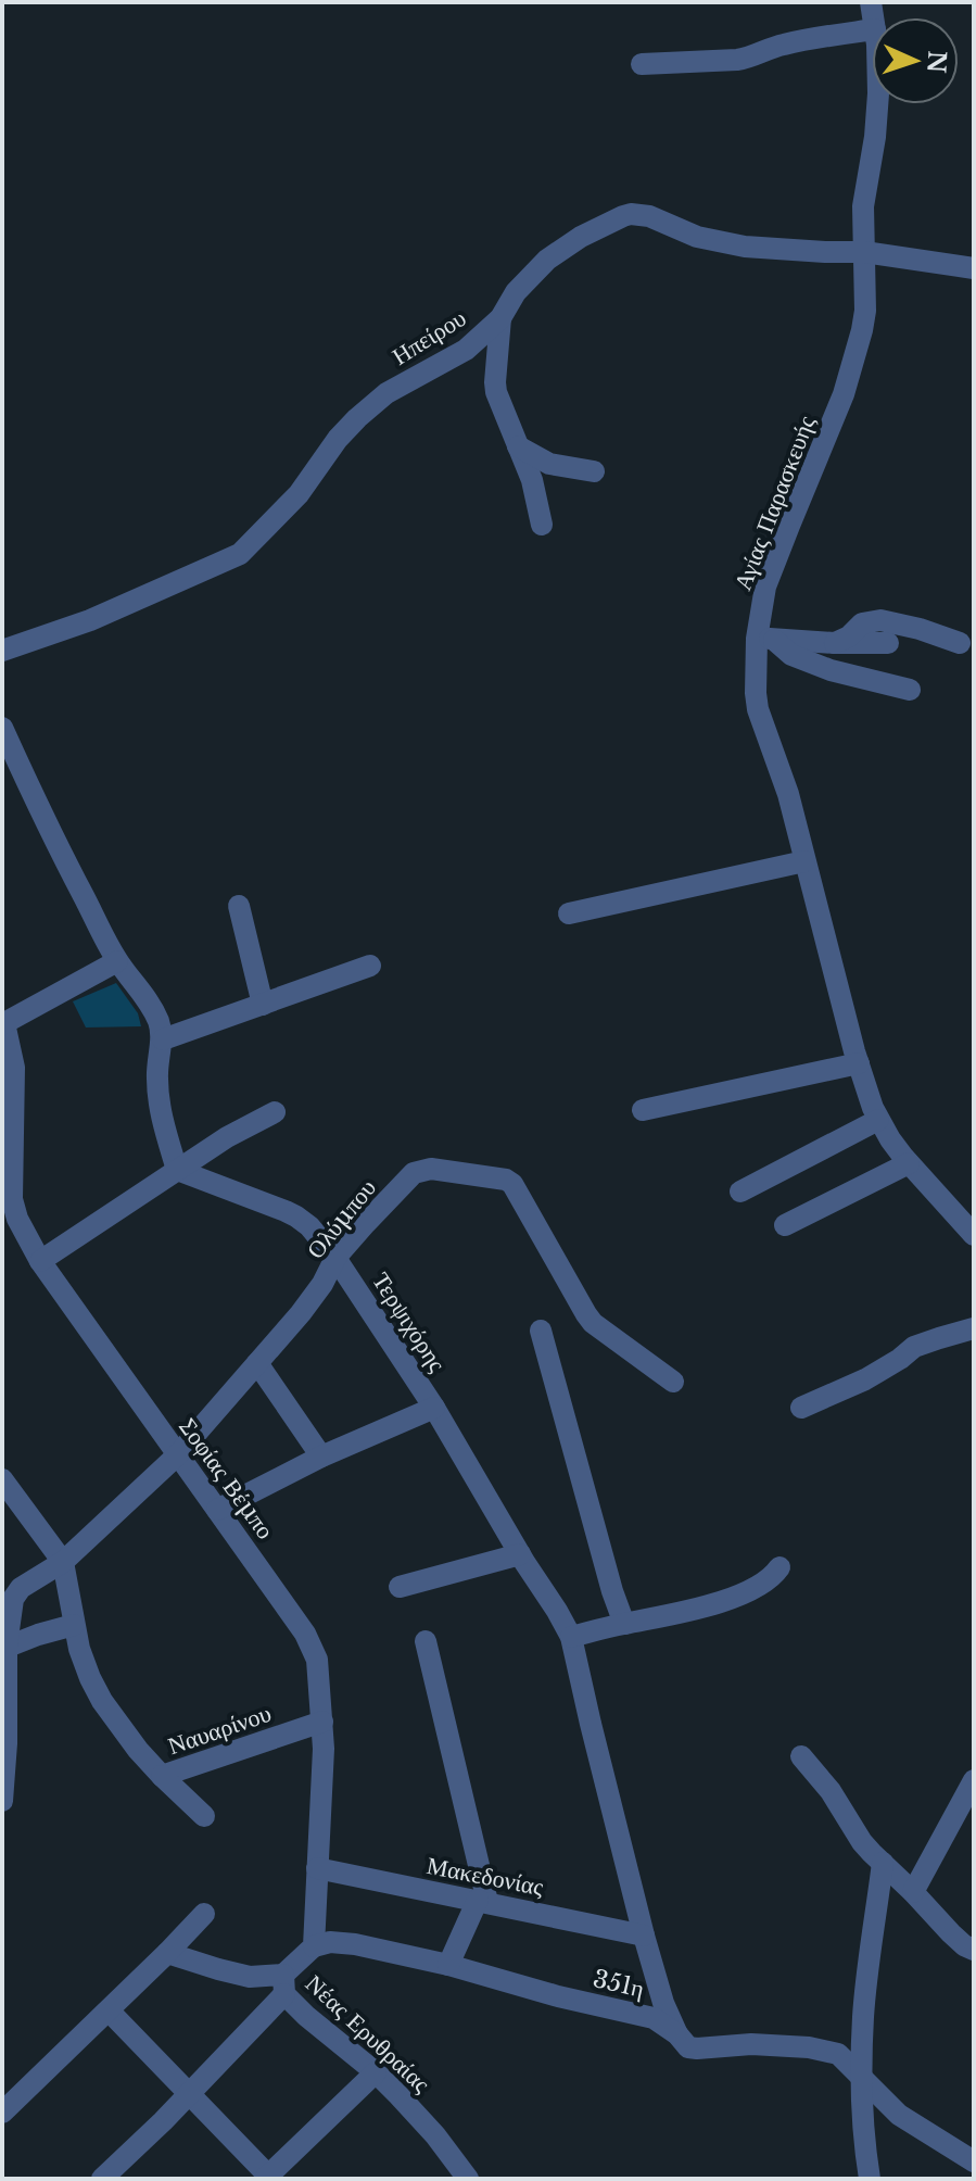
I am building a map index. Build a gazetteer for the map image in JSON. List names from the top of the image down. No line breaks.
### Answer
{"streets":{"street":["Ηπείρου","Αγίας Παρασκευής","Ολύμπου","Τερψιχόρης","Σοφίας Βέμπο","Ναυαρίνου","Μακεδονίας","351η","Νέας Ερυθραίας"]},"crossings":[["Ηπείρου","Αγίας Παρασκευής"],["Ολύμπου","Τερψιχόρης"],["Ολύμπου","Σοφίας Βέμπο"],["Ολύμπου","Ναυαρίνου"],["Τερψιχόρης","Μακεδονίας"],["Τερψιχόρης","351η"],["Σοφίας Βέμπο","Ναυαρίνου"],["Σοφίας Βέμπο","Μακεδονίας"],["Σοφίας Βέμπο","351η"]],"north":"right"}
